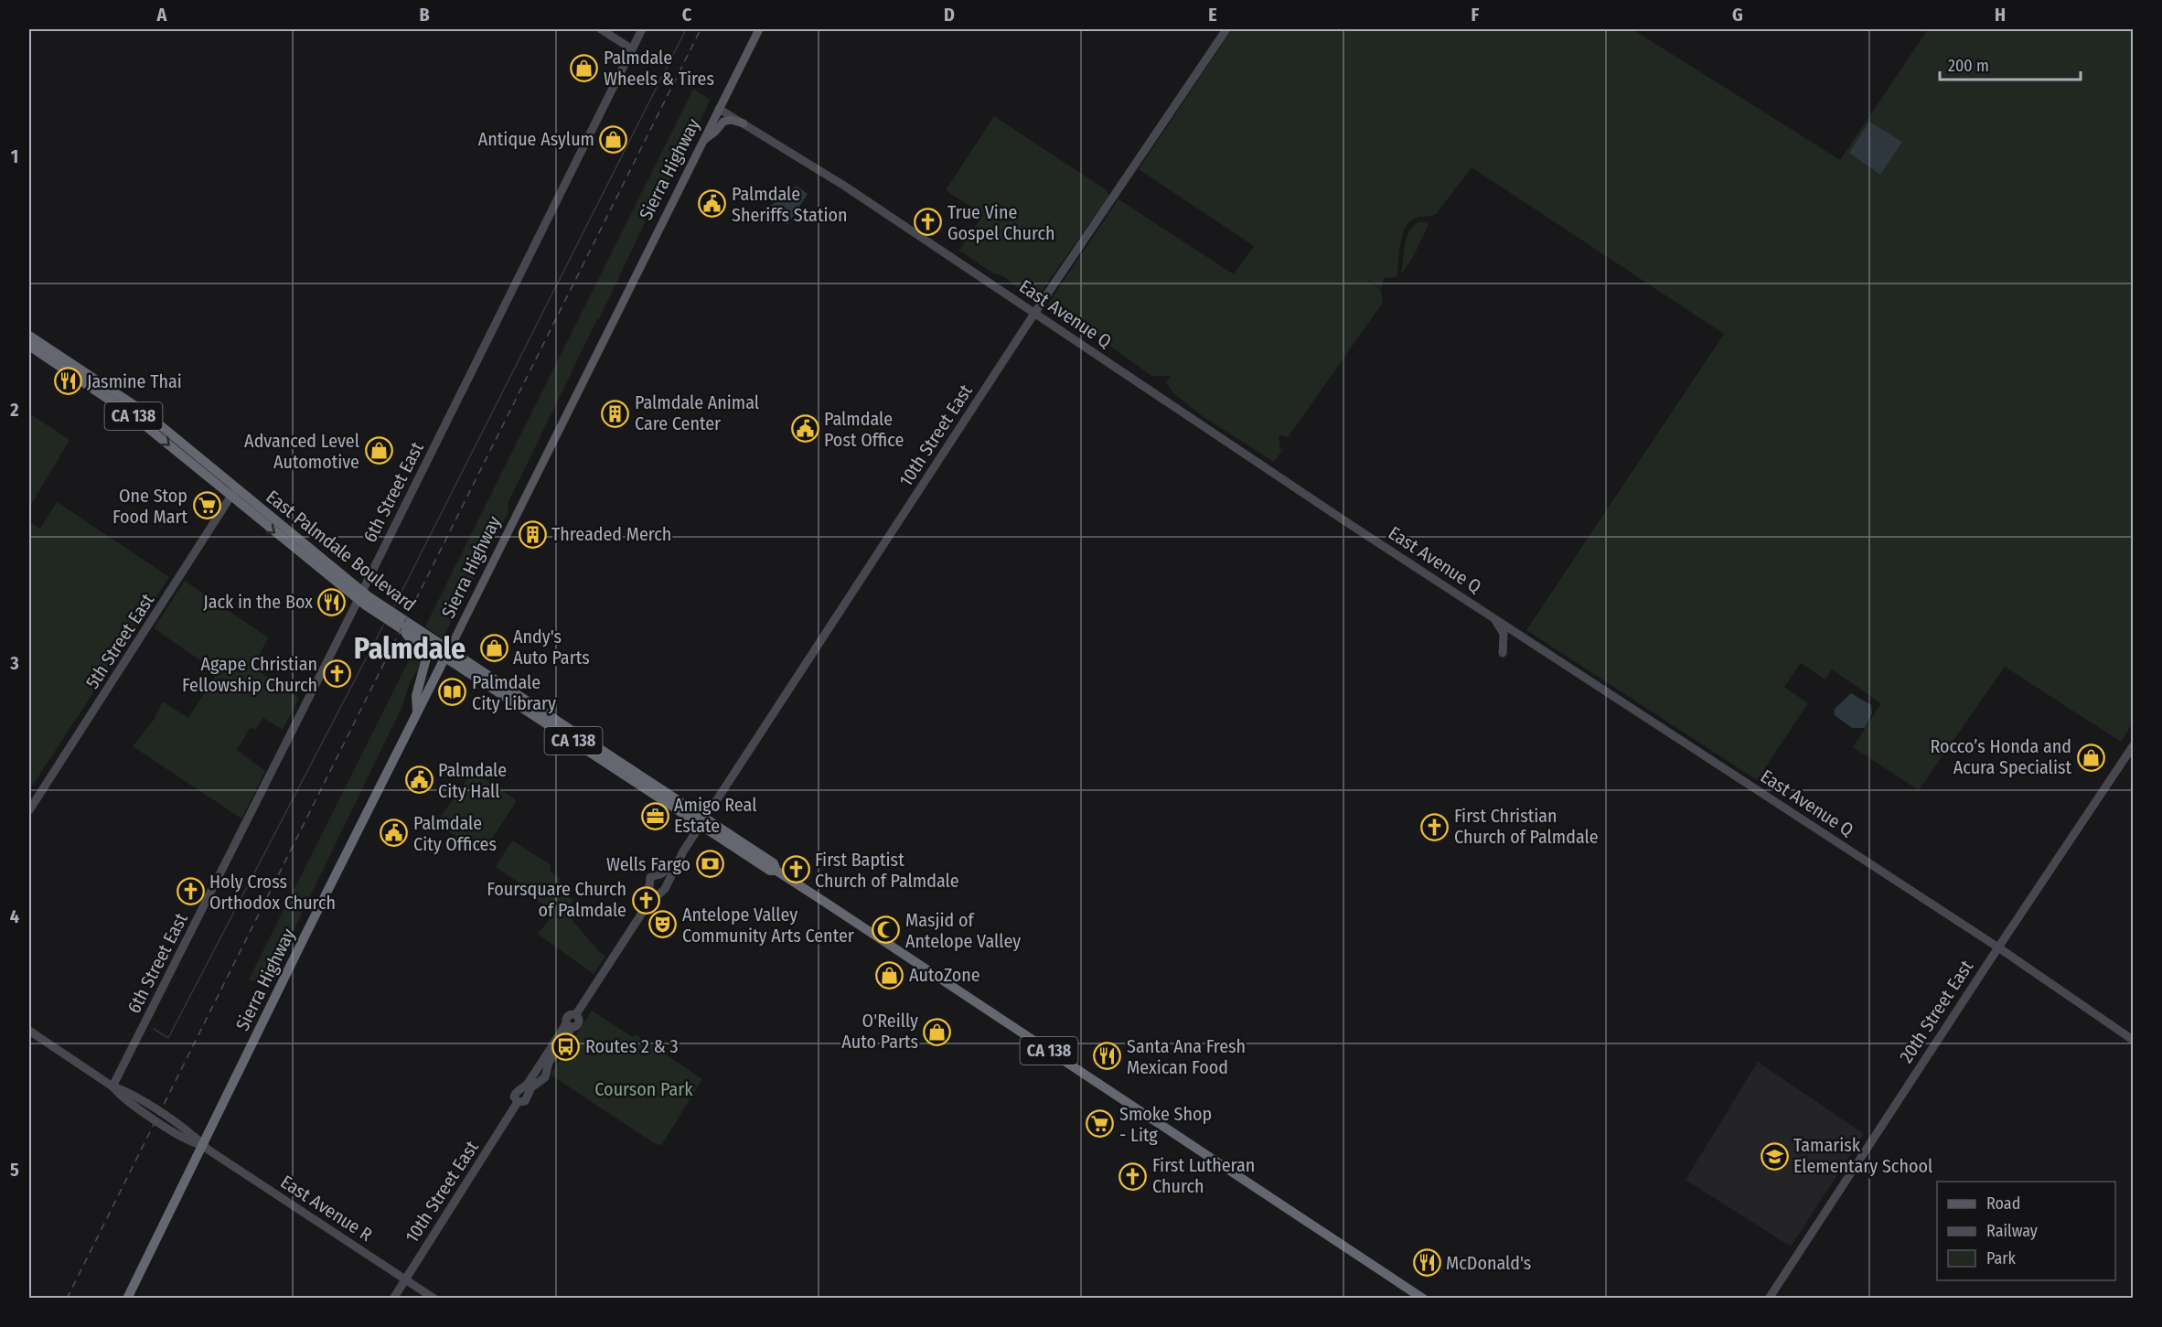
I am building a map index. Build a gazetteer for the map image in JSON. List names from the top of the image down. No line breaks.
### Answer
{"streets":{"highway":["Sierra Highway","CA 138","East Palmdale Boulevard"],"main road":["East Avenue Q","10th Street East","6th Street East","5th Street East","20th Street East","East Avenue R"]},"crossings":[["Sierra Highway","East Avenue Q"],["Sierra Highway","East Palmdale Boulevard"],["Sierra Highway","East Avenue R"],["East Avenue Q","10th Street East"],["East Avenue Q","20th Street East"],["10th Street East","East Palmdale Boulevard"],["10th Street East","East Avenue R"],["6th Street East","East Palmdale Boulevard"],["6th Street East","East Avenue R"],["East Palmdale Boulevard","5th Street East"]],"districts":["Palmdale"],"parks":["Courson Park"],"places":{"shop":["Palmdale Wheels & Tires","Antique Asylum","Advanced Level Automotive","Andy's Auto Parts","Rocco’s Honda and Acura Specialist","AutoZone","O'Reilly Auto Parts"],"public building":["Palmdale Sheriffs Station","Palmdale Post Office","Palmdale City Hall","Palmdale City Offices"],"church":["True Vine Gospel Church","Agape Christian Fellowship Church","First Christian Church of Palmdale","First Baptist Church of Palmdale","Holy Cross Orthodox Church","Foursquare Church of Palmdale","First Lutheran Church"],"restaurant":["Jasmine Thai","Jack in the Box","Santa Ana Fresh Mexican Food","McDonald's"],"building":["Palmdale Animal Care Center","Threaded Merch"],"supermarket":["One Stop Food Mart","Smoke Shop - Litg"],"library":["Palmdale City Library"],"office":["Amigo Real Estate"],"bank":["Wells Fargo"],"theatre":["Antelope Valley Community Arts Center"],"mosque":["Masjid of Antelope Valley"],"bus stop":["Routes 2 & 3"],"school or university":["Tamarisk Elementary School"]},"legend":["Road","Railway","Park"],"scale_bar":"200 m","grid":{"columns":["A","B","C","D","E","F","G","H"],"rows":["1","2","3","4","5"]}}
